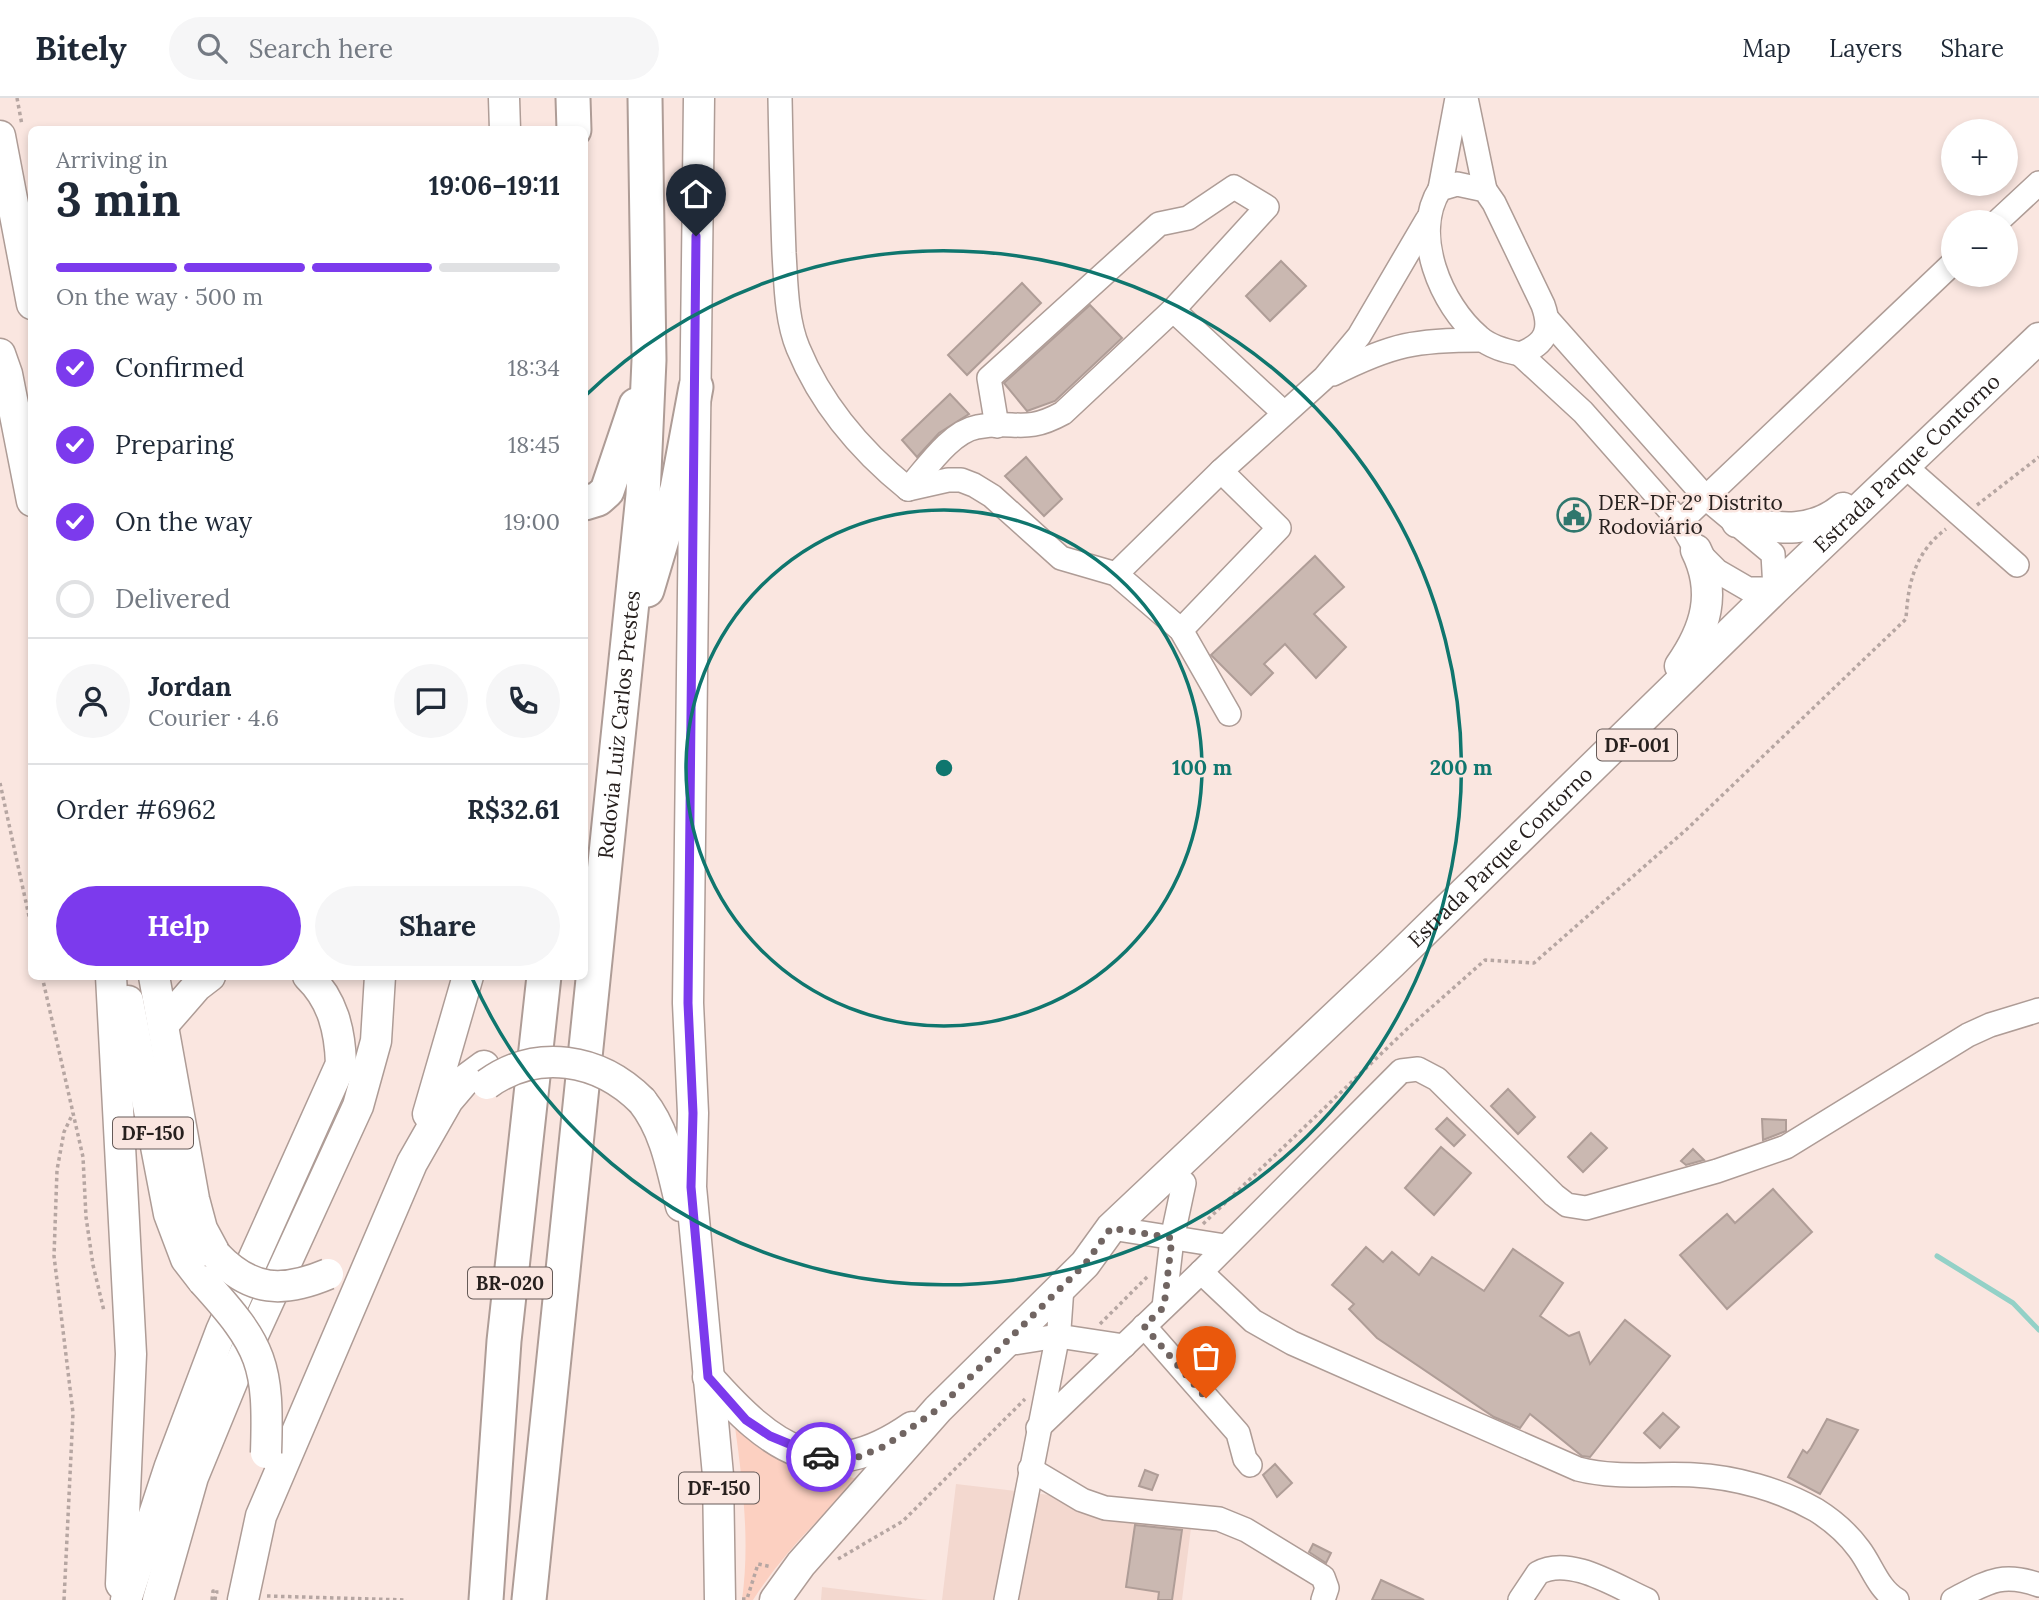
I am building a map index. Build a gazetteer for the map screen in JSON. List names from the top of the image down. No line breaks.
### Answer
{"streets":{"highway":["Rodovia Luiz Carlos Prestes","BR-020"],"main road":["Estrada Parque Contorno","DF-001","DF-150"]},"crossings":[["Estrada Parque Contorno","DF-150"]],"places":{"public building":["DER-DF 2º Distrito Rodoviário"]},"page":{"header":"Bitely","search":"Search here","nav":["Map","Layers","Share"],"map_buttons":["+","−"],"heading":["3 min","Arriving in","19:06–19:11"],"panel":["Jordan","Courier · 4.6","Order #6962","R$32.61"],"bar":"On the way · 500 m","list":[["Confirmed","18:34"],["Preparing","18:45"],["On the way","19:00"],"Delivered"],"buttons":["Help","Share"]},"rings":["100 m","200 m"]}
